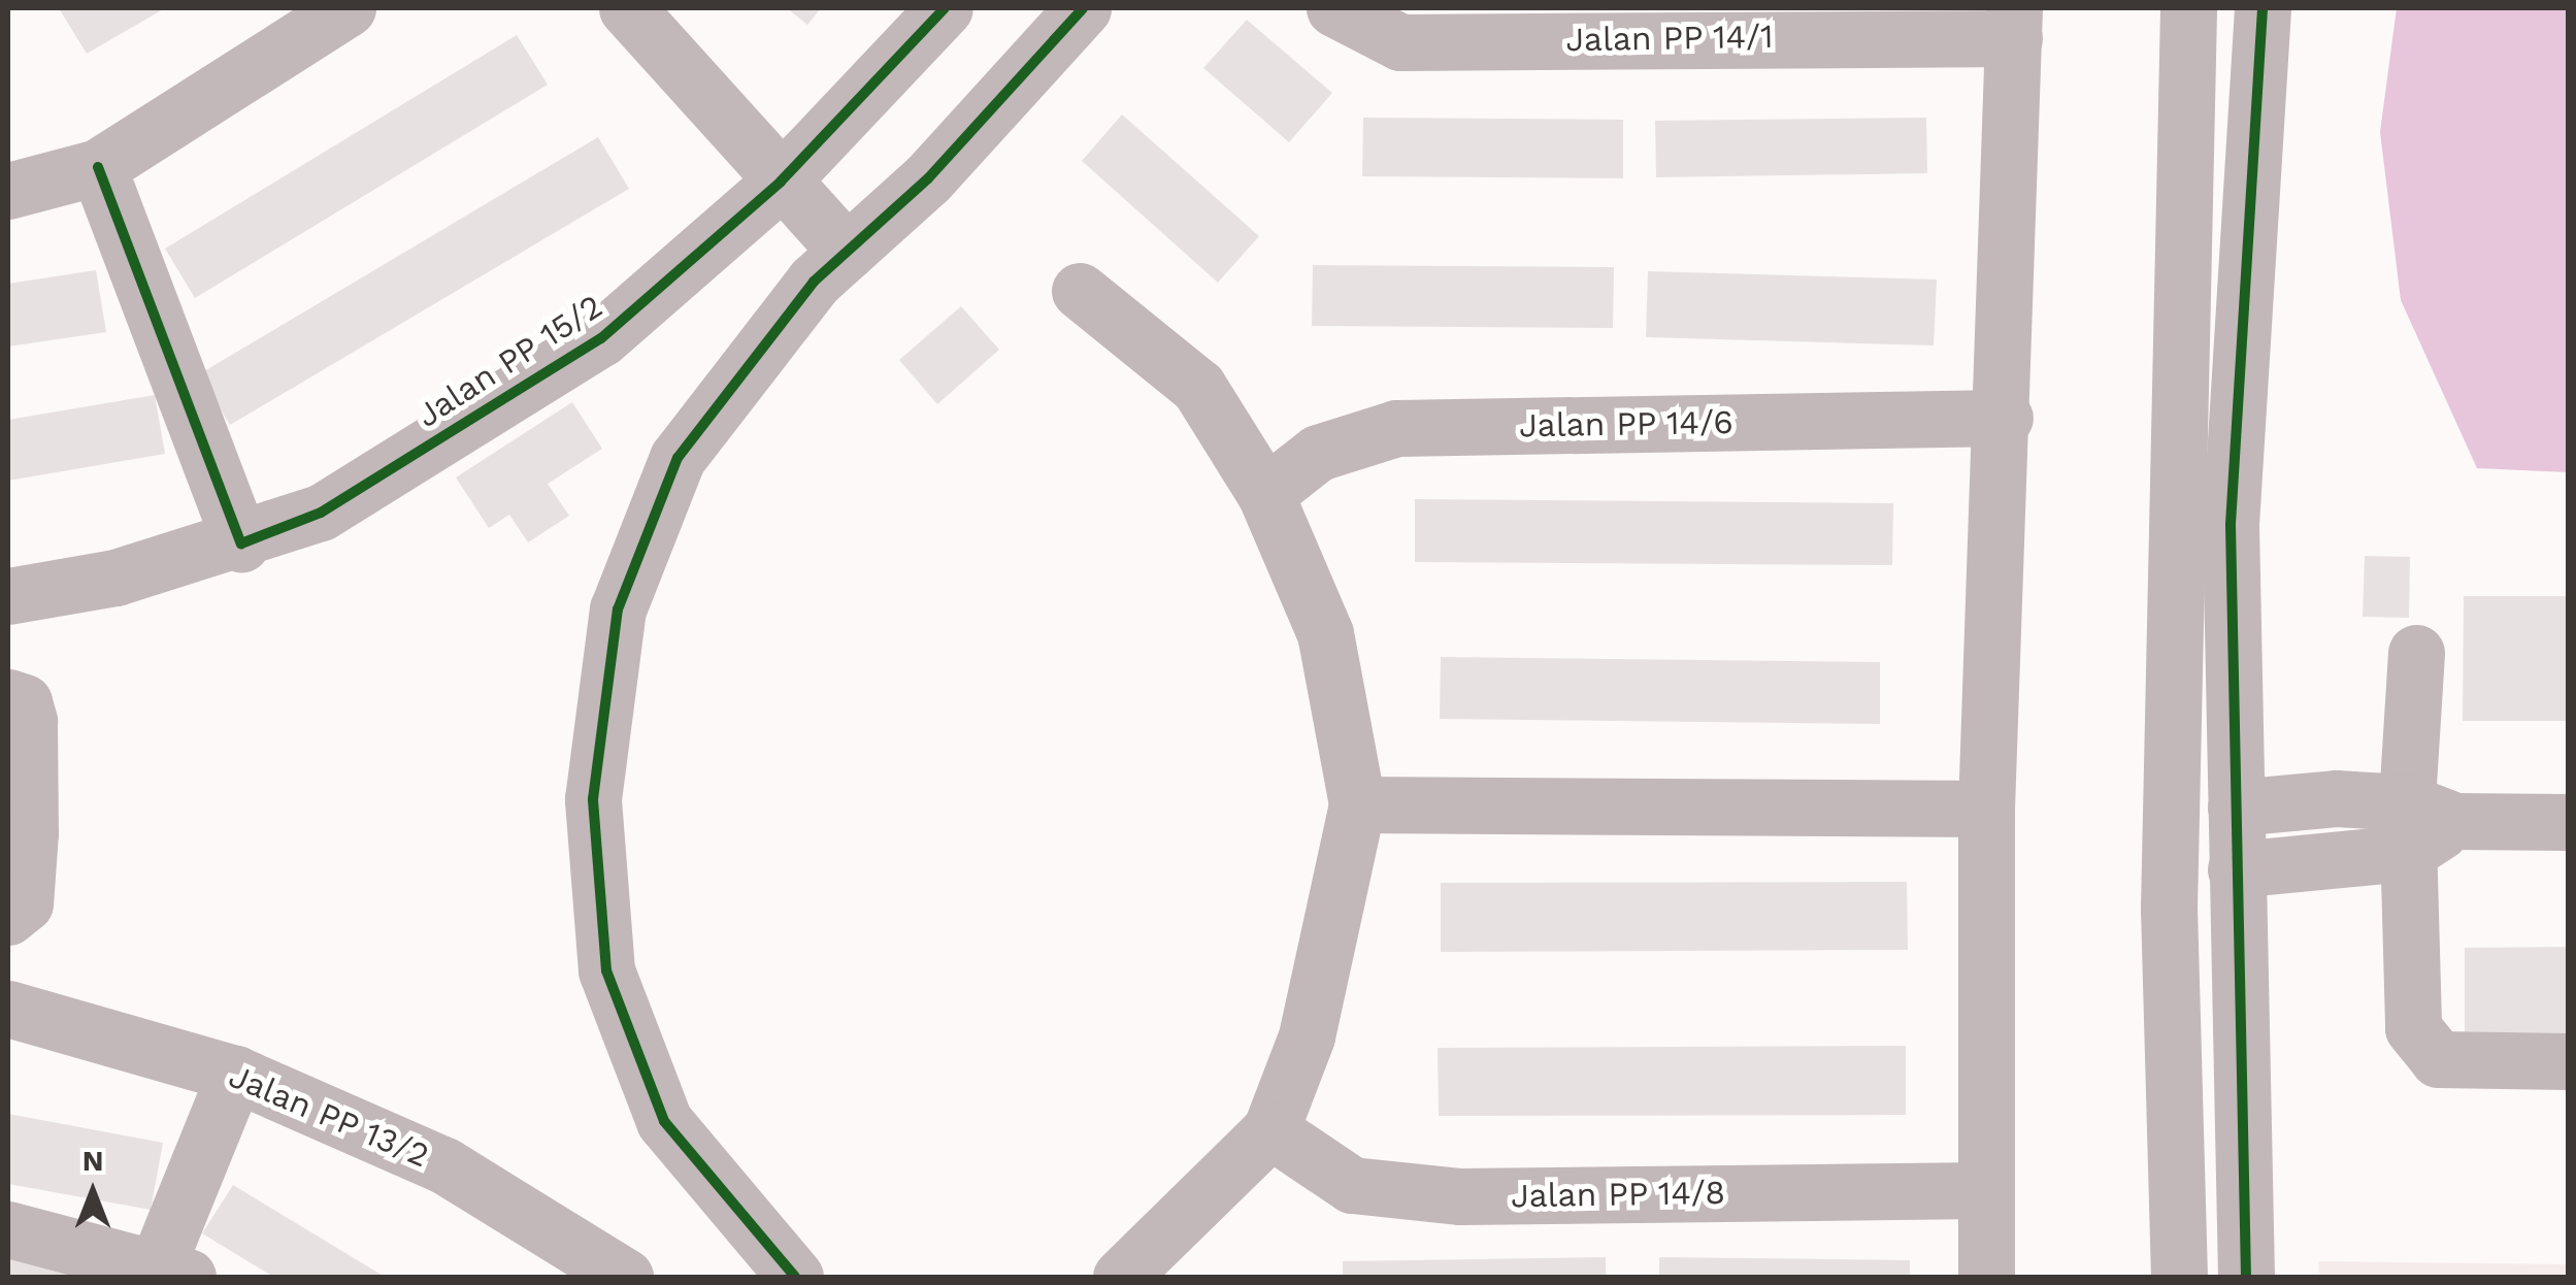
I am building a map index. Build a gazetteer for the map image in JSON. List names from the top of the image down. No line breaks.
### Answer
{"streets":{"street":["Jalan PP 14/1","Jalan PP 15/2","Jalan PP 14/6","Jalan PP 13/2","Jalan PP 14/8"]},"north":"top"}
